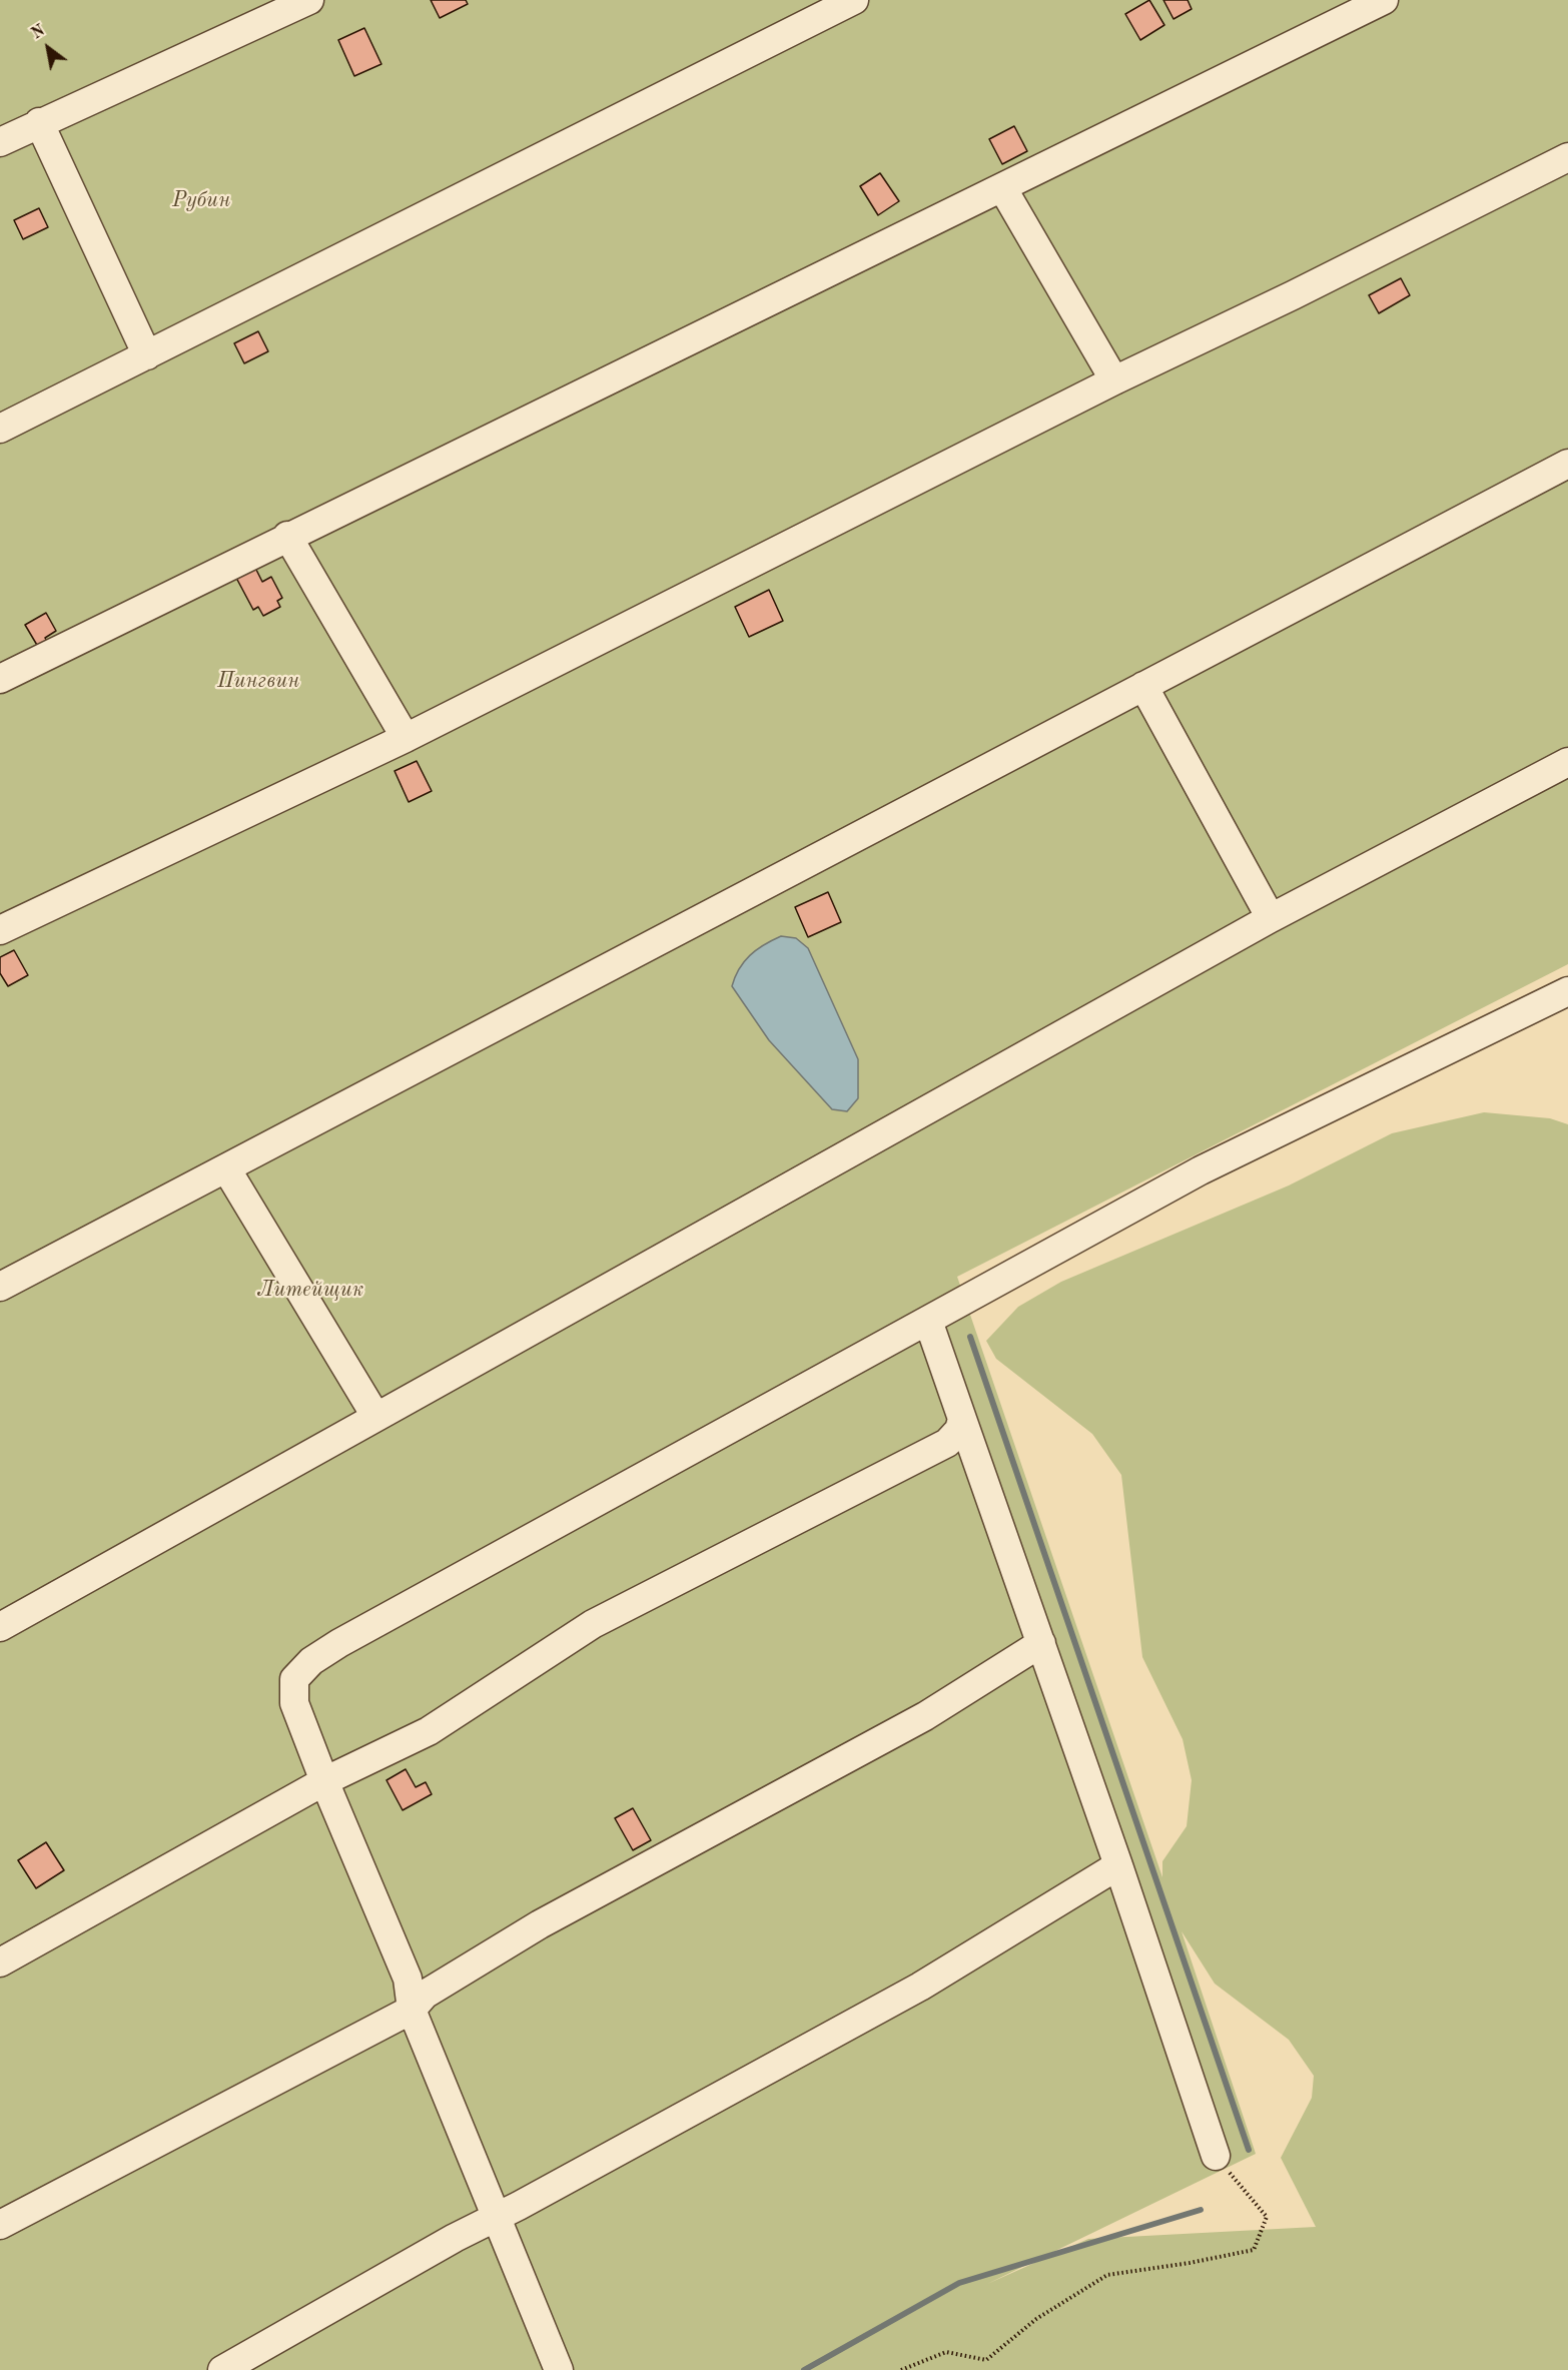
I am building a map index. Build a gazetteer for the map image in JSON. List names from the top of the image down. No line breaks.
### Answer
{"parks":["Рубин","Пингвин","Литейщик"],"north":"top left"}
